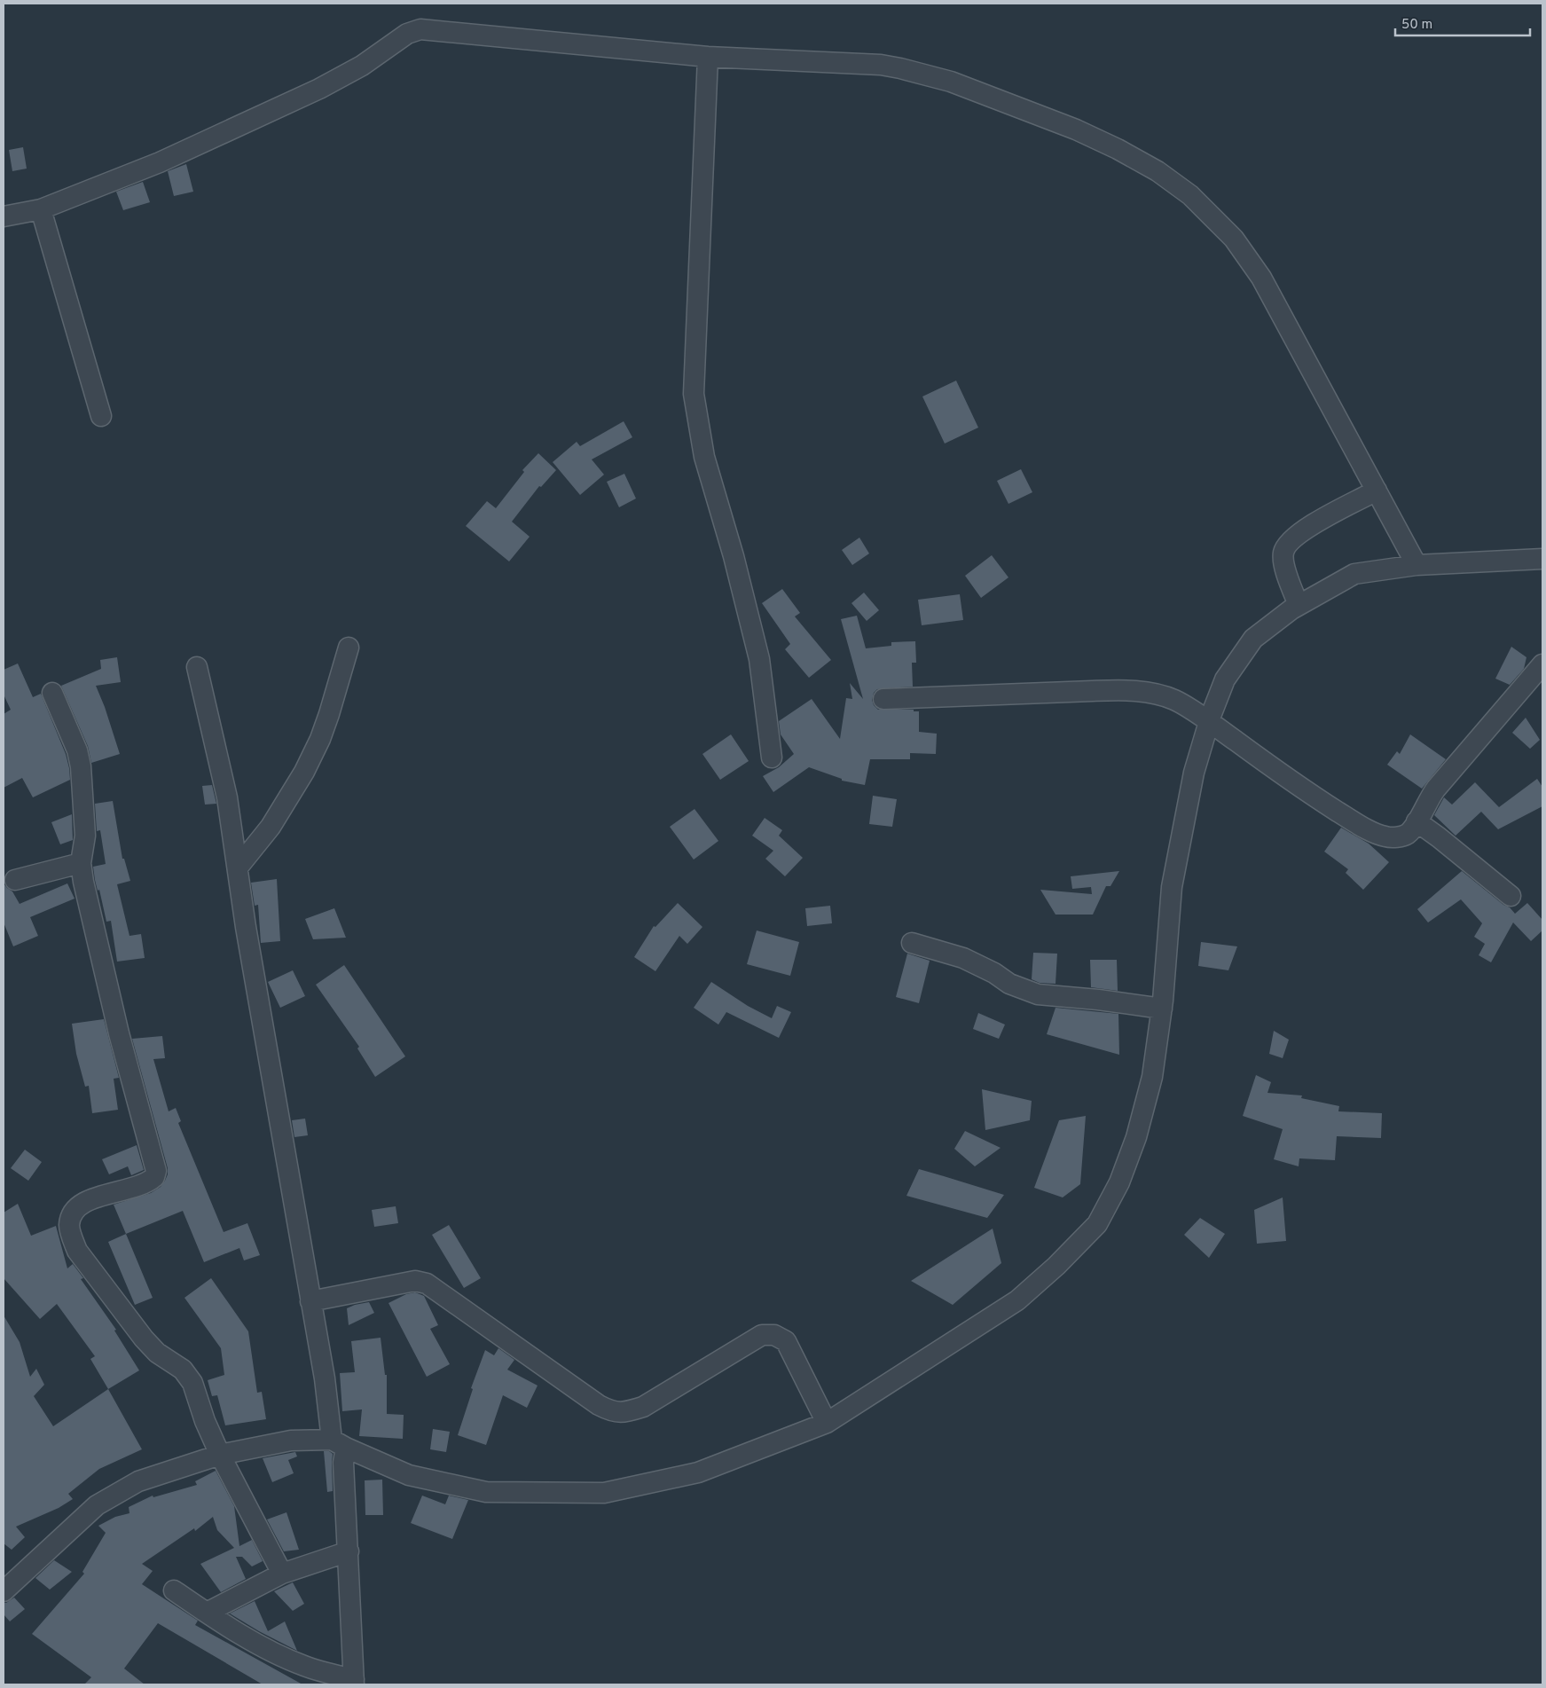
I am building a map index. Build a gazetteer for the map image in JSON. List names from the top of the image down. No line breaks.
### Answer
{"scale_bar":"50 m"}
